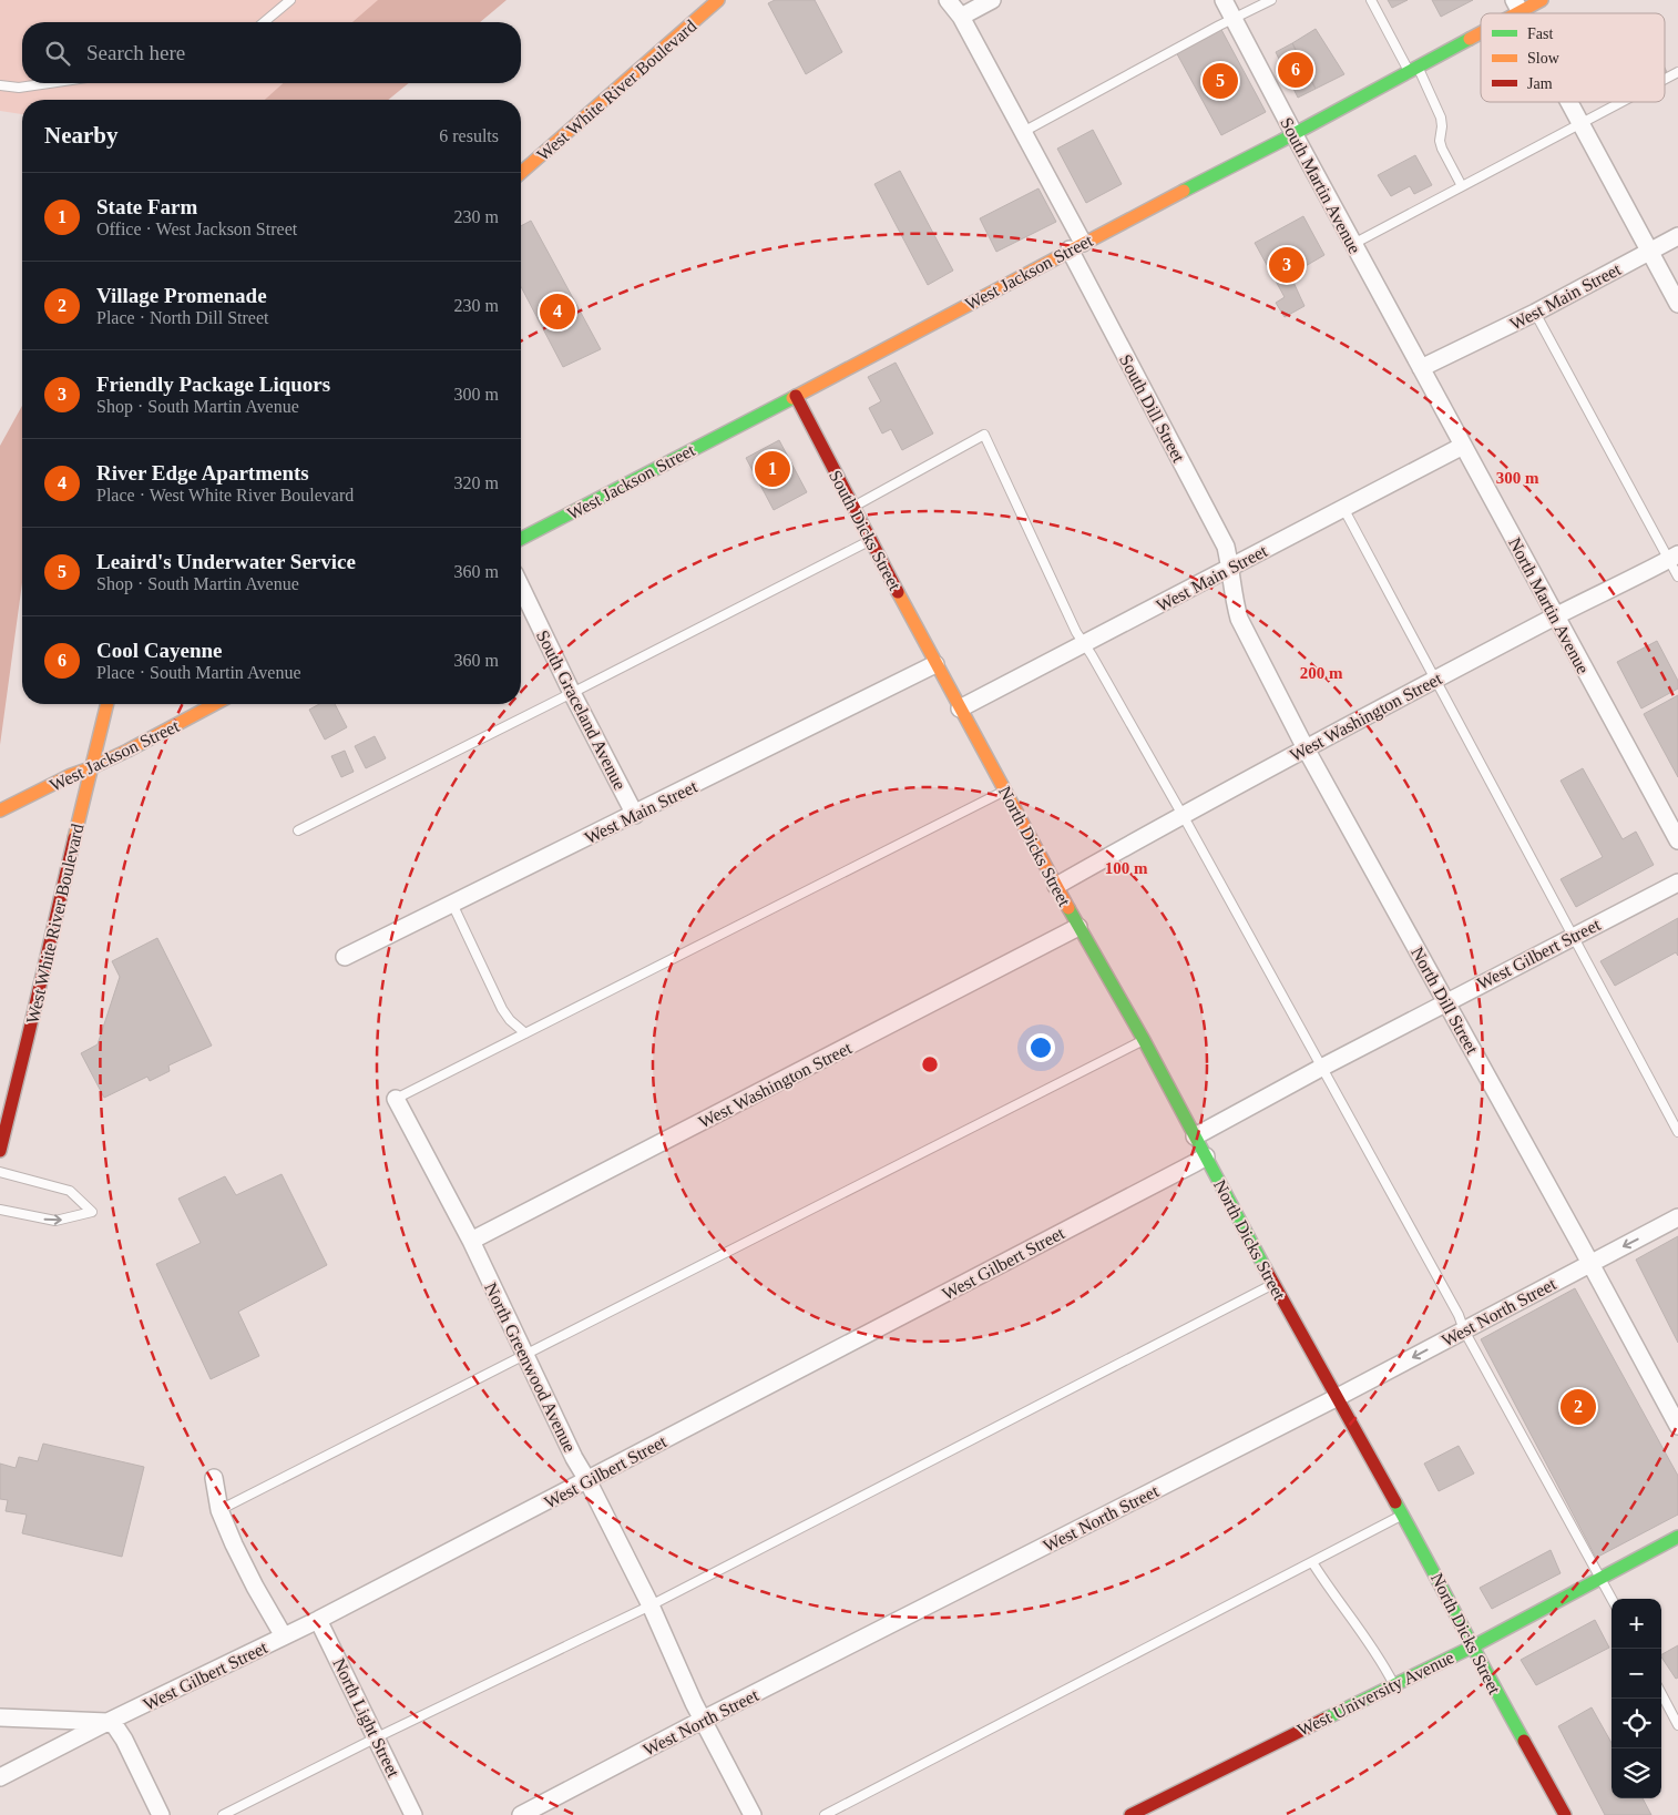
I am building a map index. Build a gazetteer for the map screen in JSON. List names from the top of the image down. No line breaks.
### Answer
{"streets":{"street":["West White River Boulevard","South Martin Avenue","West Jackson Street","West Main Street","South Dill Street","South Dicks Street","North Martin Avenue","South Graceland Avenue","West Washington Street","North Dicks Street","West Gilbert Street","North Dill Street","West North Street","North Greenwood Avenue","West University Avenue","North Light Street"]},"crossings":[["West White River Boulevard","West Jackson Street"],["South Martin Avenue","West Jackson Street"],["South Martin Avenue","West Main Street"],["South Martin Avenue","North Martin Avenue"],["West Jackson Street","South Dill Street"],["West Jackson Street","South Dicks Street"],["West Main Street","South Dill Street"],["West Main Street","South Dicks Street"],["West Main Street","North Martin Avenue"],["West Main Street","South Graceland Avenue"],["West Main Street","North Dicks Street"],["West Main Street","North Dill Street"],["South Dill Street","North Dill Street"],["South Dicks Street","North Dicks Street"],["North Martin Avenue","West Washington Street"],["West Washington Street","North Dicks Street"],["West Washington Street","North Dill Street"],["West Washington Street","North Greenwood Avenue"],["North Dicks Street","West Gilbert Street"],["North Dicks Street","West North Street"],["North Dicks Street","West University Avenue"],["West Gilbert Street","North Dill Street"],["West Gilbert Street","North Greenwood Avenue"],["West Gilbert Street","North Light Street"],["North Dill Street","West North Street"],["West North Street","North Greenwood Avenue"]],"legend":["Fast","Slow","Jam"],"page":{"search":"Search here","pins":["6","5","3","4","1","2"],"heading":["Nearby","6 results"],"list":[{"mark":"1","name":"State Farm","note":"Office · West Jackson Street","value":"230 m"},{"mark":"2","name":"Village Promenade","note":"Place · North Dill Street","value":"230 m"},{"mark":"3","name":"Friendly Package Liquors","note":"Shop · South Martin Avenue","value":"300 m"},{"mark":"4","name":"River Edge Apartments","note":"Place · West White River Boulevard","value":"320 m"},{"mark":"5","name":"Leaird's Underwater Service","note":"Shop · South Martin Avenue","value":"360 m"},{"mark":"6","name":"Cool Cayenne","note":"Place · South Martin Avenue","value":"360 m"}],"map_buttons":["+","−"]},"rings":["300 m","200 m","100 m"]}
